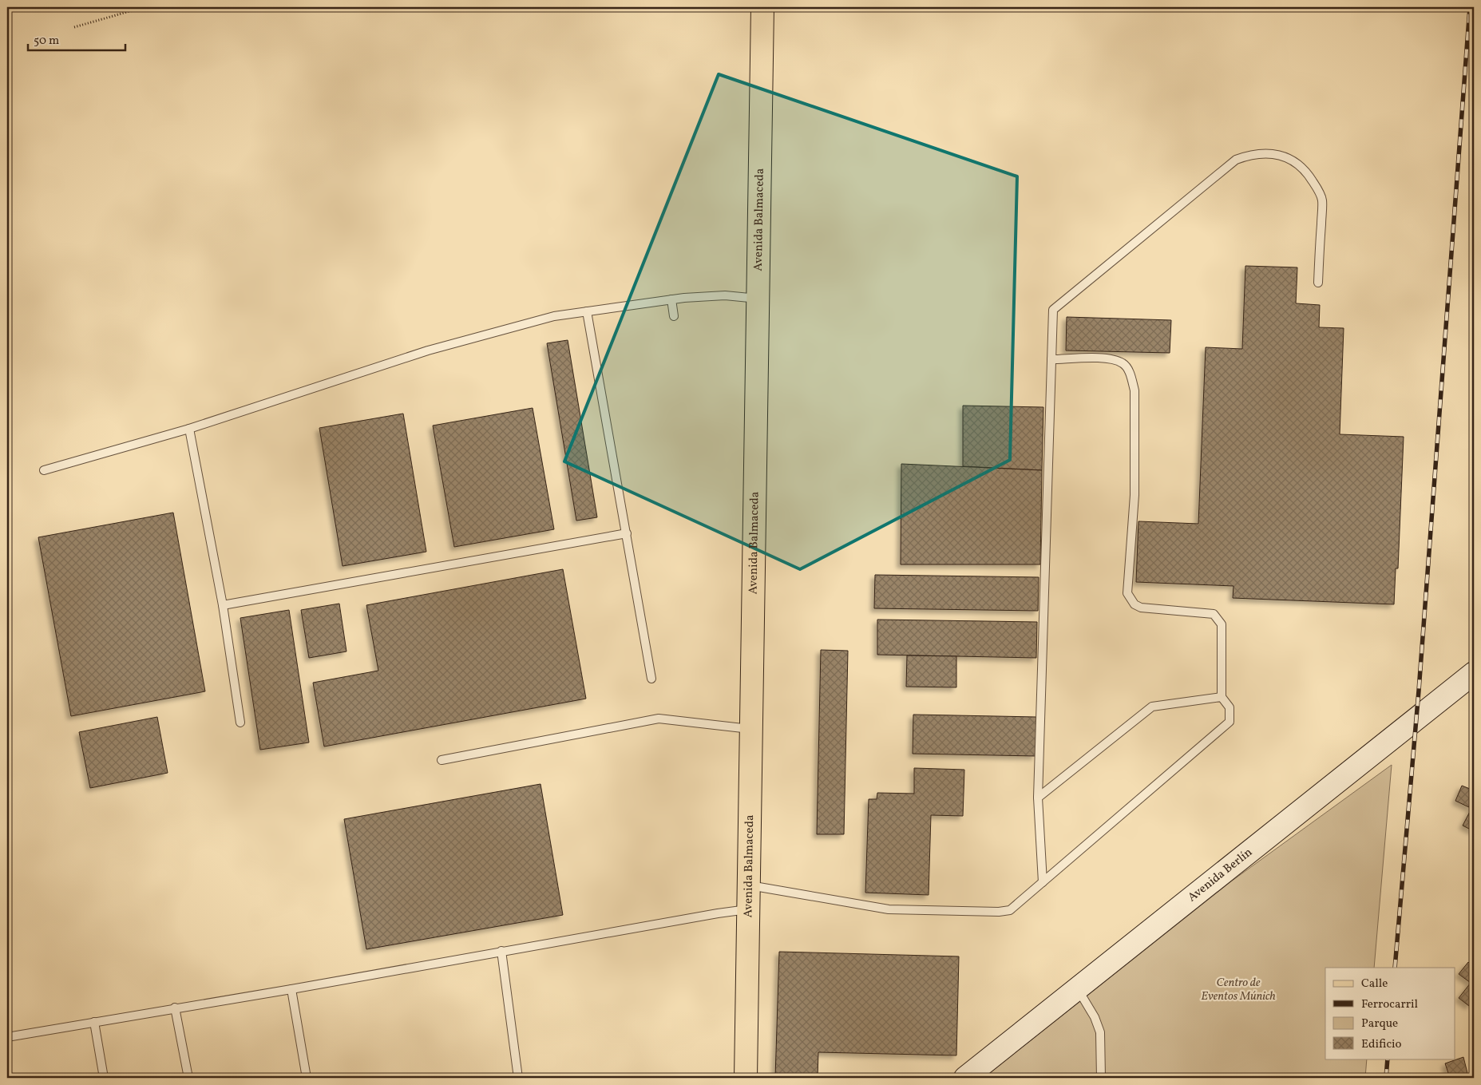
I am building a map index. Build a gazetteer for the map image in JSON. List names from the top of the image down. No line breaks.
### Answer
{"streets":{"main road":["Avenida Balmaceda"],"street":["Avenida Berlín"]},"parks":["Centro de Eventos Múnich"],"legend":["Calle","Ferrocarril","Parque","Edificio"],"scale_bar":"50 m"}
